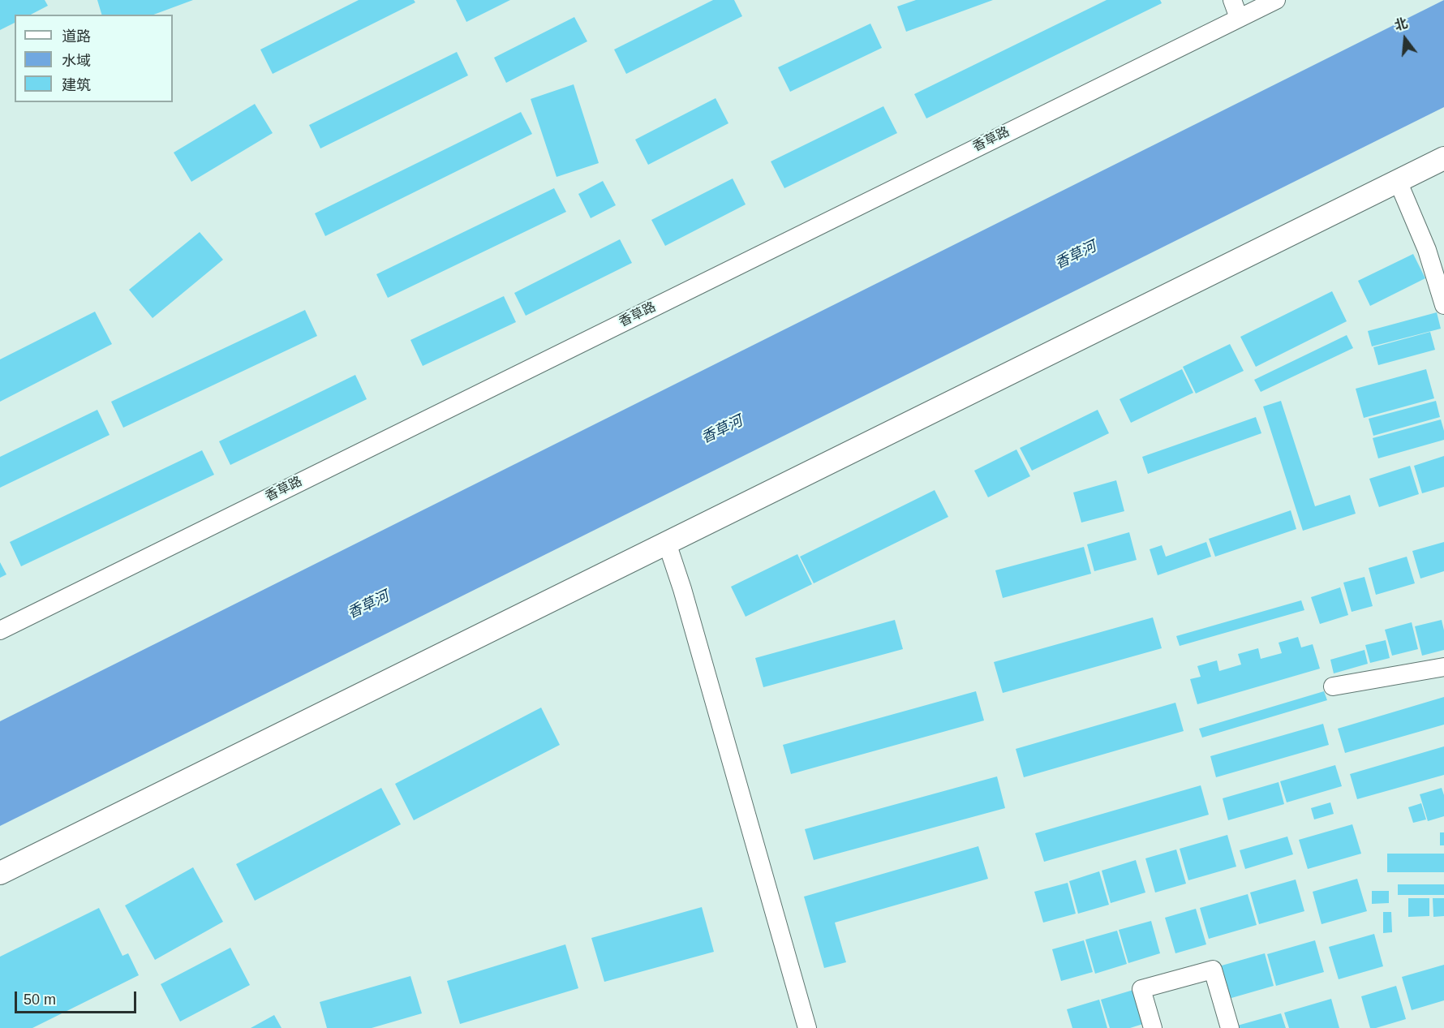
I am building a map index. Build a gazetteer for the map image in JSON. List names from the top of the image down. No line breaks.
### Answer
{"streets":{"street":["香草路"]},"water":["香草河"],"legend":["道路","水域","建筑"],"scale_bar":"50 m","north":"top"}
